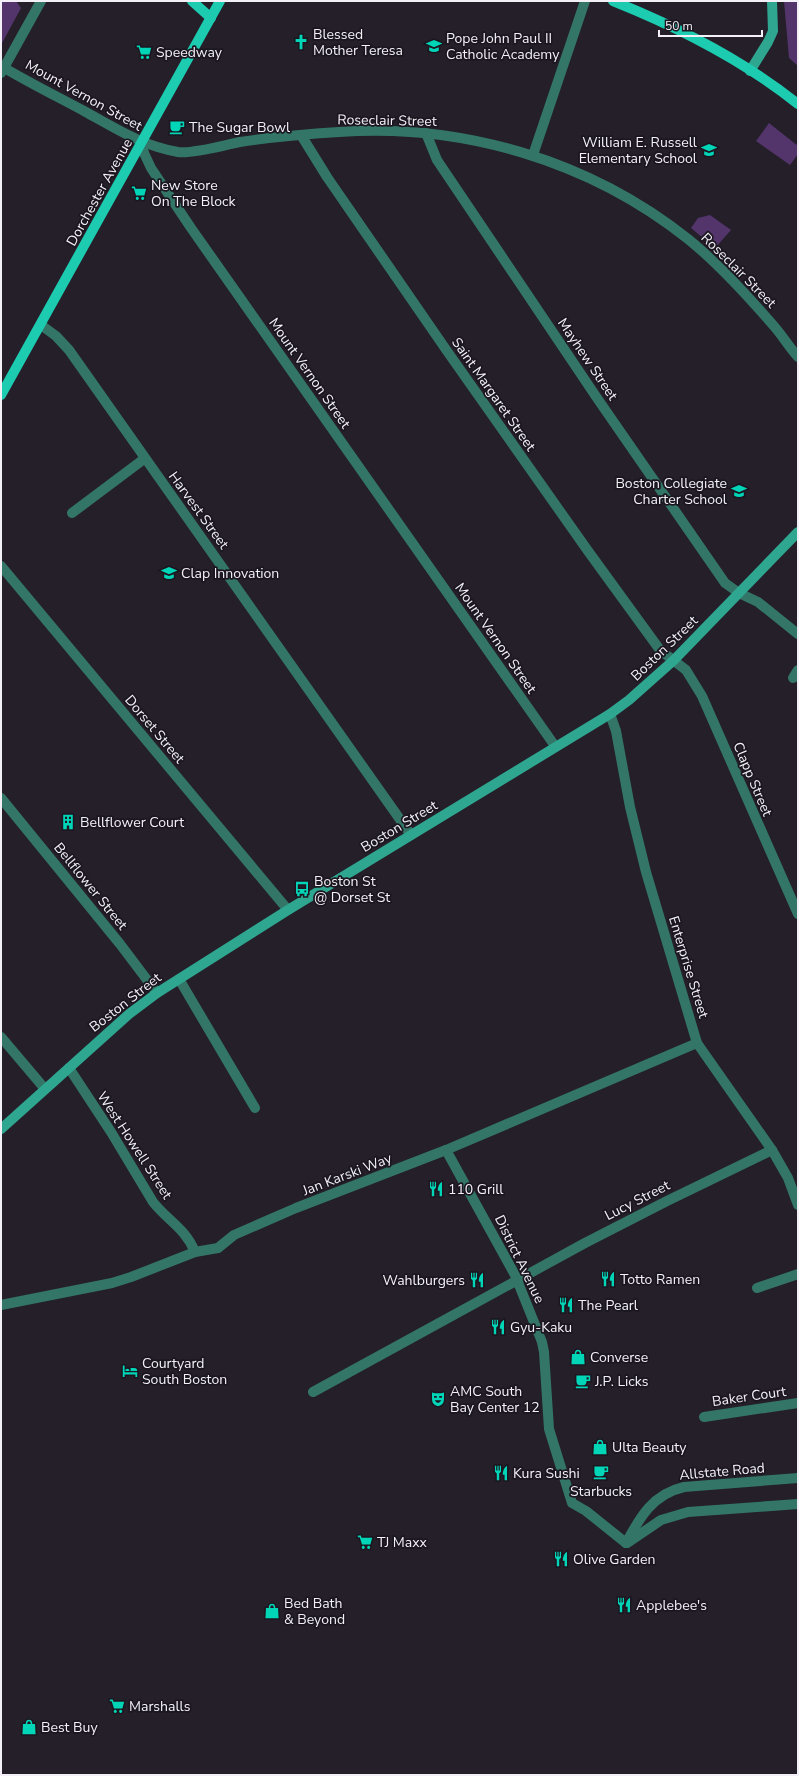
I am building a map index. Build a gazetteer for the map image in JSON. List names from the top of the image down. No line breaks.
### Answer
{"streets":{"main road":["Dorchester Avenue","Boston Street"],"street":["Mount Vernon Street","Roseclair Street","Mayhew Street","Saint Margaret Street","Harvest Street","Dorset Street","Clapp Street","Bellflower Street","Enterprise Street","West Howell Street","Jan Karski Way","Lucy Street","District Avenue","Baker Court","Allstate Road"]},"crossings":[["Mount Vernon Street","Roseclair Street"],["Mount Vernon Street","Dorchester Avenue"],["Mount Vernon Street","Boston Street"],["Roseclair Street","Dorchester Avenue"],["Roseclair Street","Mayhew Street"],["Roseclair Street","Saint Margaret Street"],["Dorchester Avenue","Harvest Street"],["Mayhew Street","Boston Street"],["Saint Margaret Street","Boston Street"],["Saint Margaret Street","Clapp Street"],["Harvest Street","Boston Street"],["Boston Street","Dorset Street"],["Boston Street","Clapp Street"],["Boston Street","Bellflower Street"],["Boston Street","Enterprise Street"],["Boston Street","West Howell Street"],["Enterprise Street","Jan Karski Way"],["Enterprise Street","Lucy Street"],["West Howell Street","Jan Karski Way"],["Jan Karski Way","District Avenue"],["Lucy Street","District Avenue"],["District Avenue","Allstate Road"]],"places":{"church":["Blessed Mother Teresa"],"school or university":["Pope John Paul II Catholic Academy","William E. Russell Elementary School","Boston Collegiate Charter School","Clap Innovation"],"supermarket":["Speedway","New Store On The Block","TJ Maxx","Marshalls"],"cafe":["The Sugar Bowl","J.P. Licks","Starbucks"],"building":["Bellflower Court"],"bus stop":["Boston St @ Dorset St"],"restaurant":["110 Grill","Totto Ramen","Wahlburgers","The Pearl","Gyu-Kaku","Kura Sushi","Olive Garden","Applebee's"],"shop":["Converse","Ulta Beauty","Bed Bath & Beyond","Best Buy"],"hotel":["Courtyard South Boston"],"theatre":["AMC South Bay Center 12"]},"scale_bar":"50 m"}
